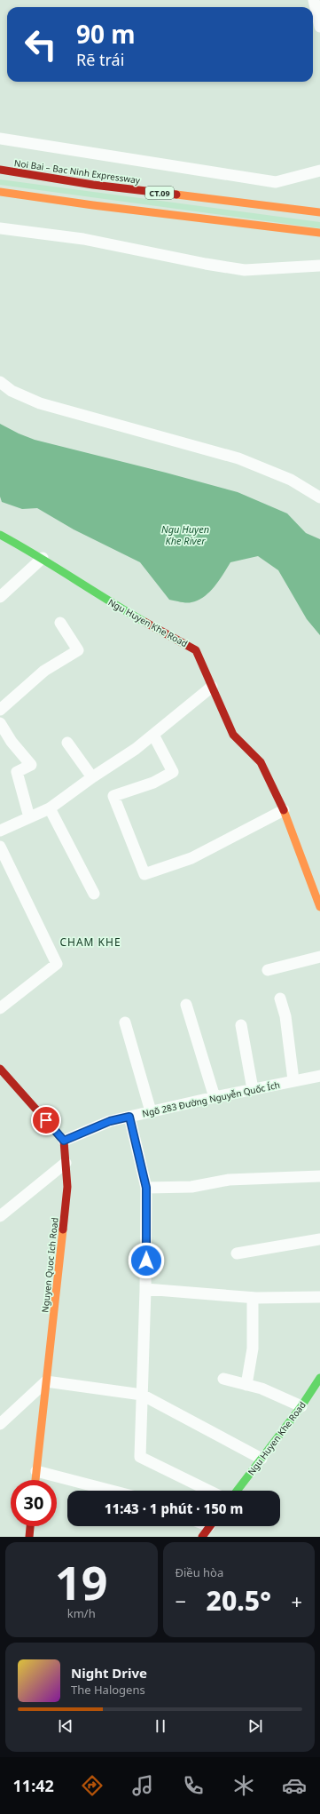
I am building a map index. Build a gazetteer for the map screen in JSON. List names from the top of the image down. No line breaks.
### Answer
{"streets":{"main road":["Noi Bai – Bac Ninh Expressway","CT.09","Ngu Huyen Khe Road","Nguyen Quoc Ich Road"],"street":["Ngõ 283 Đường Nguyễn Quốc Ích"]},"crossings":[["Ngõ 283 Đường Nguyễn Quốc Ích","Nguyen Quoc Ich Road"]],"districts":["CHAM KHE"],"water":["Ngu Huyen Khe River"],"page":{"turn":["90 m","Rẽ trái"],"limit":"30","trip":"11:43 · 1 phút · 150 m","tile":[["19","km/h"],"Điều hòa"],"heat":["−","20.5°","+"],"song":["Night Drive","The Halogens"],"tabs":"11:42"}}
